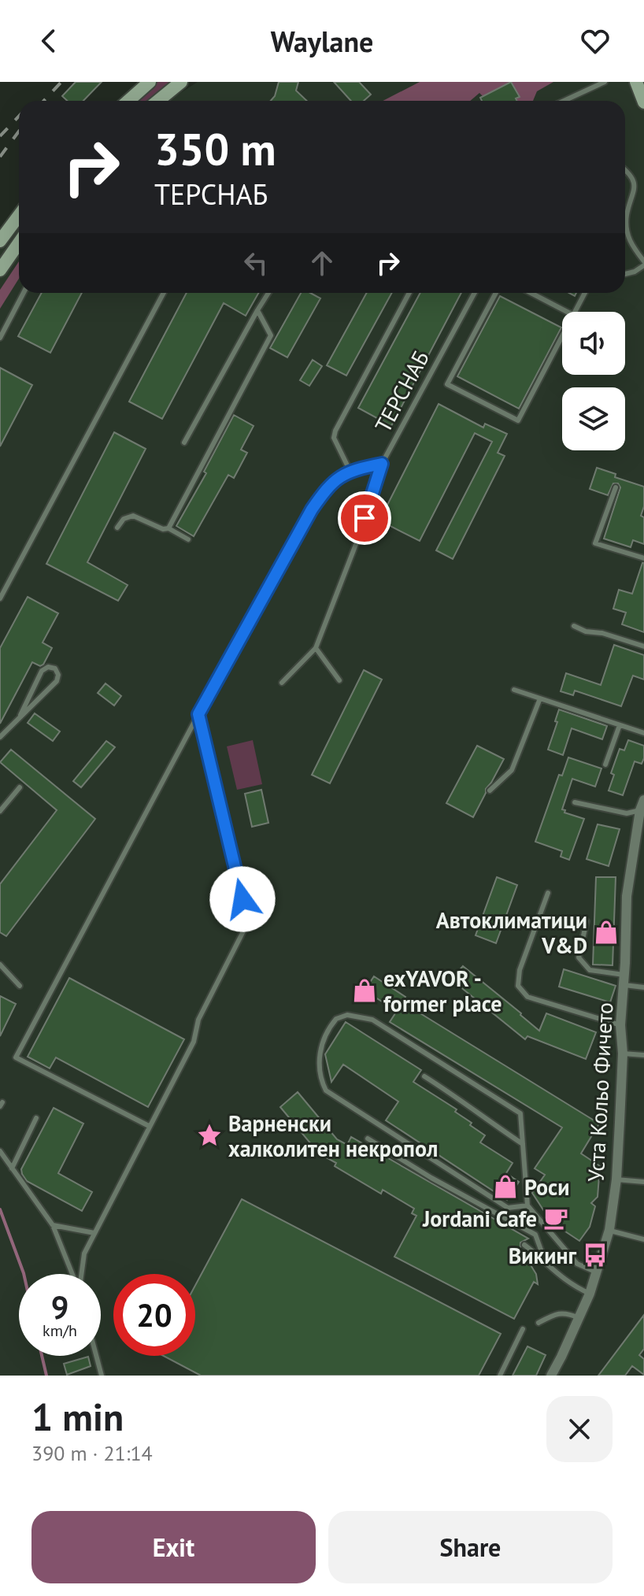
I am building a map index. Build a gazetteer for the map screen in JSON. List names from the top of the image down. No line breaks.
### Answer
{"streets":{"street":["Уста Кольо Фичето"],"lane":["ТЕРСНАБ"]},"places":{"shop":["Автоклиматици V&D","exYAVOR - former place","Роси"],"place":["Варненски халколитен некропол"],"cafe":["Jordani Cafe"],"bus stop":["Викинг"]},"page":{"header":"Waylane","turn":["350 m","ТЕРСНАБ"],"speed":"9 km/h","limit":"20","heading":["1 min","390 m · 21:14"],"buttons":["Exit","Share"]}}
